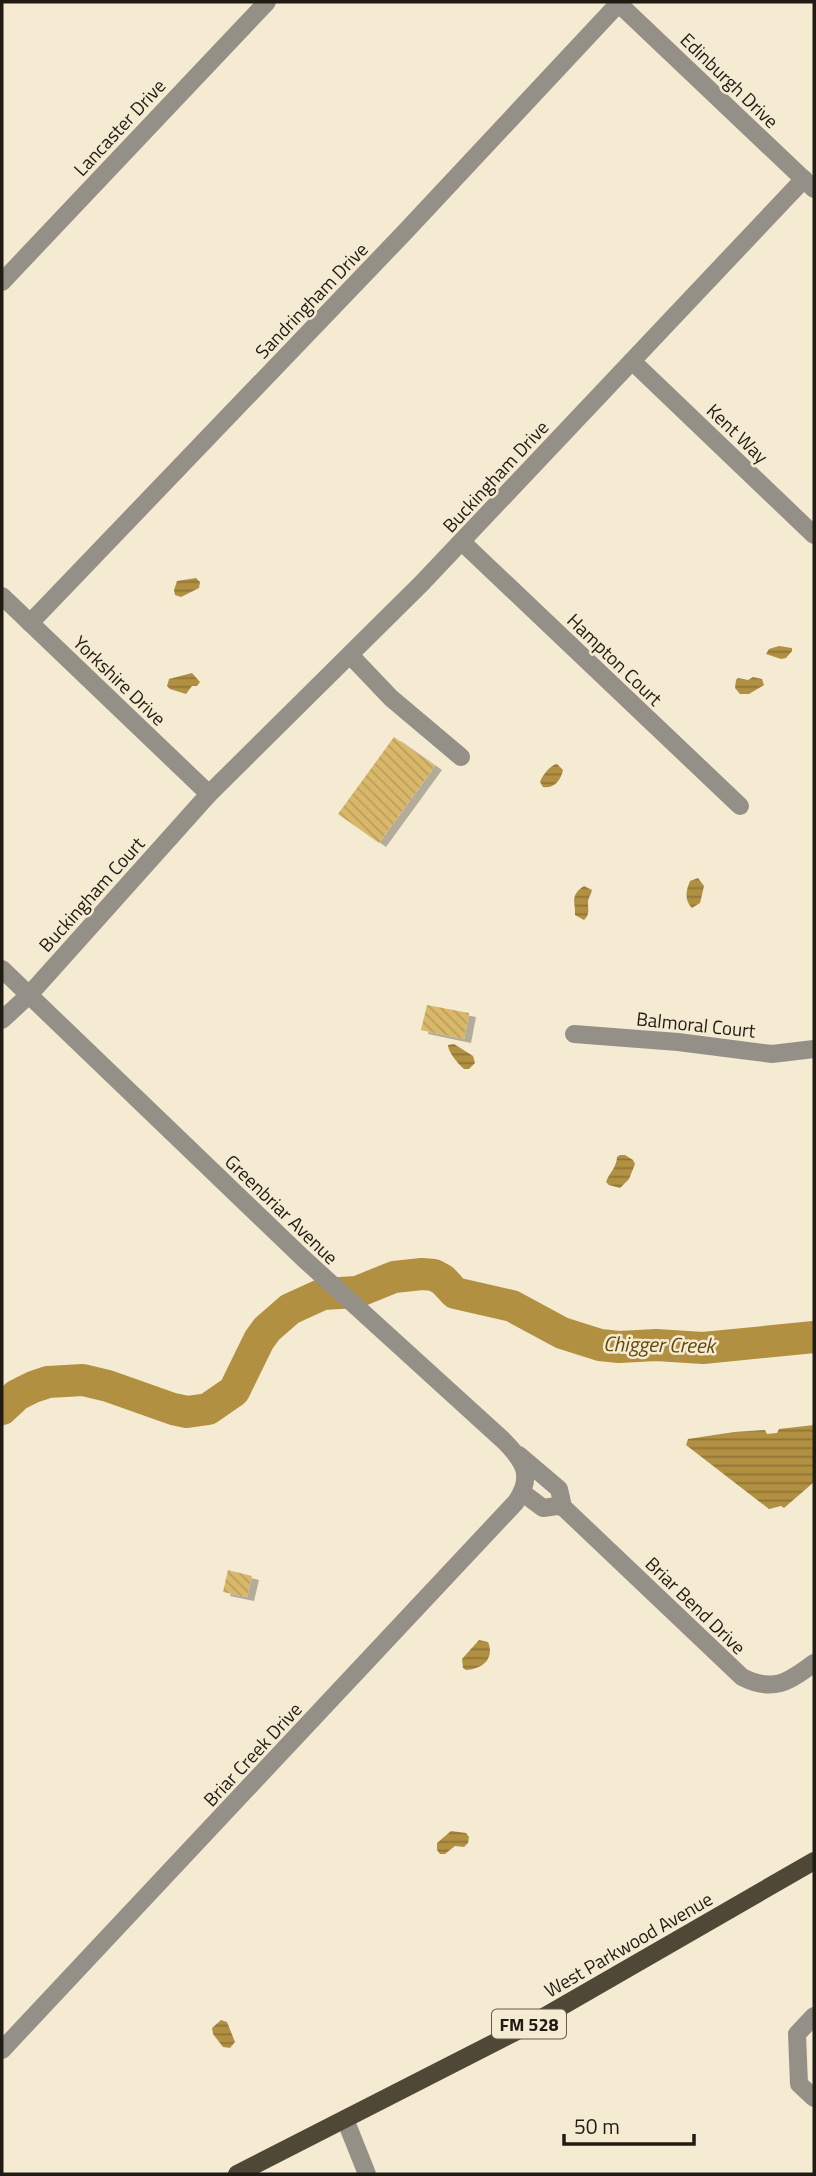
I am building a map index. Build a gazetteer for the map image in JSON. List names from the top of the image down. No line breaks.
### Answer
{"streets":{"main road":["West Parkwood Avenue","FM 528"],"street":["Edinburgh Drive","Lancaster Drive","Sandringham Drive","Kent Way","Buckingham Drive","Hampton Court","Yorkshire Drive","Buckingham Court","Balmoral Court","Greenbriar Avenue","Briar Bend Drive","Briar Creek Drive"]},"crossings":[["Edinburgh Drive","Sandringham Drive"],["Edinburgh Drive","Buckingham Drive"],["Sandringham Drive","Yorkshire Drive"],["Kent Way","Buckingham Drive"],["Buckingham Drive","Hampton Court"],["Buckingham Drive","Yorkshire Drive"],["Buckingham Drive","Buckingham Court"],["Yorkshire Drive","Buckingham Court"],["Buckingham Court","Greenbriar Avenue"],["Greenbriar Avenue","Briar Bend Drive"],["Greenbriar Avenue","Briar Creek Drive"],["Briar Bend Drive","Briar Creek Drive"]],"water":["Chigger Creek"],"scale_bar":"50 m"}
